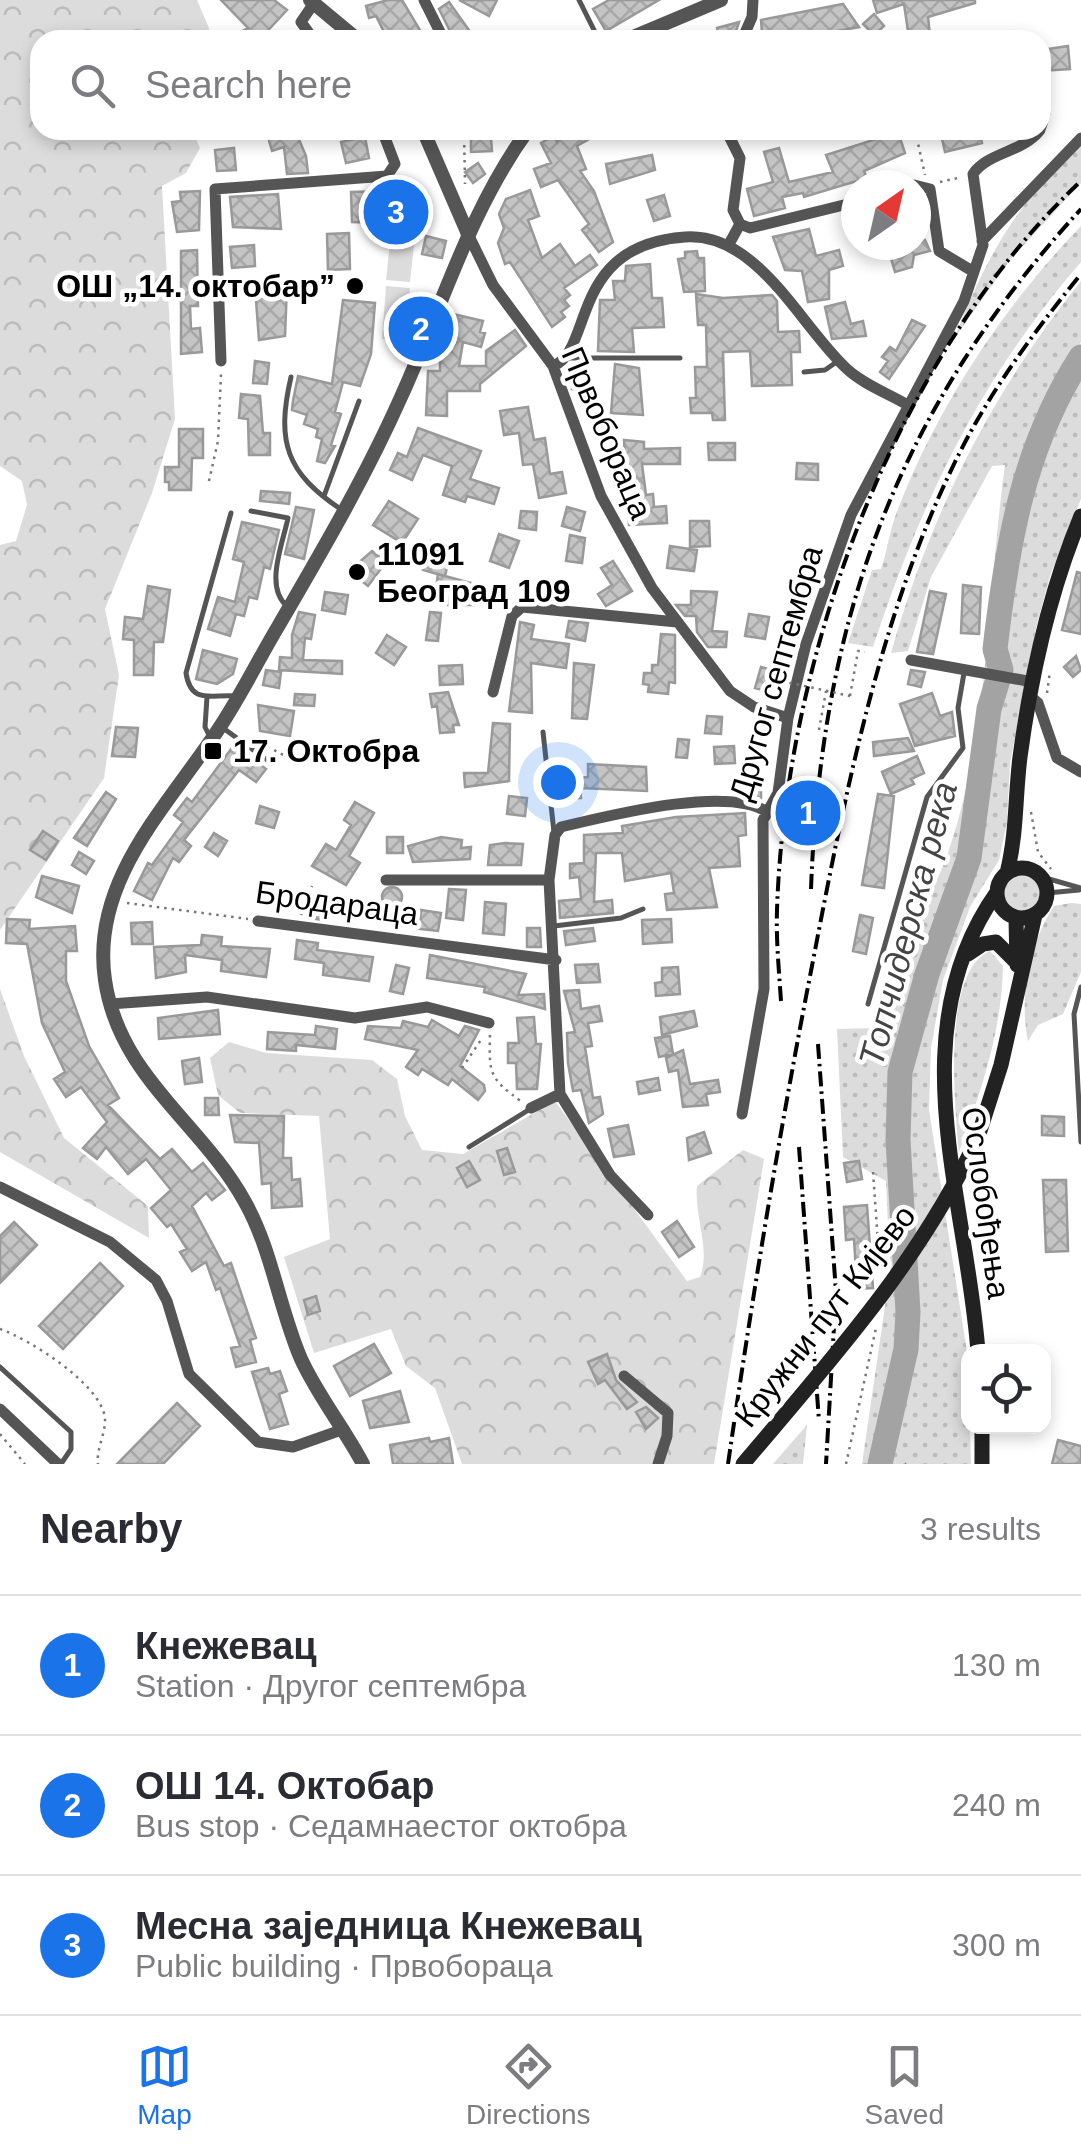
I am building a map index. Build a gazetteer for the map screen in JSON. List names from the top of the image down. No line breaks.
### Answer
{"streets":{"main road":["Ослобођења","Кружни пут Кијево"],"street":["Првобораца","Другог септембра","Бродараца"]},"crossings":[["Првобораца","Другог септембра"],["Ослобођења","Кружни пут Кијево"]],"water":["Топчидерска река"],"places":{"other":["ОШ „14. октобар”","11091 Београд 109"],"transit":["17. Октобра"]},"north":"top right","page":{"search":"Search here","pins":["3","2","1"],"heading":["Nearby","3 results"],"list":[{"mark":"1","name":"Кнежевац","note":"Station · Другог септембра","value":"130 m"},{"mark":"2","name":"ОШ 14. Октобар","note":"Bus stop · Седамнаестог октобра","value":"240 m"},{"mark":"3","name":"Месна заједница Кнежевац","note":"Public building · Првобораца","value":"300 m"}],"nav":["Map","Directions","Saved"]}}
